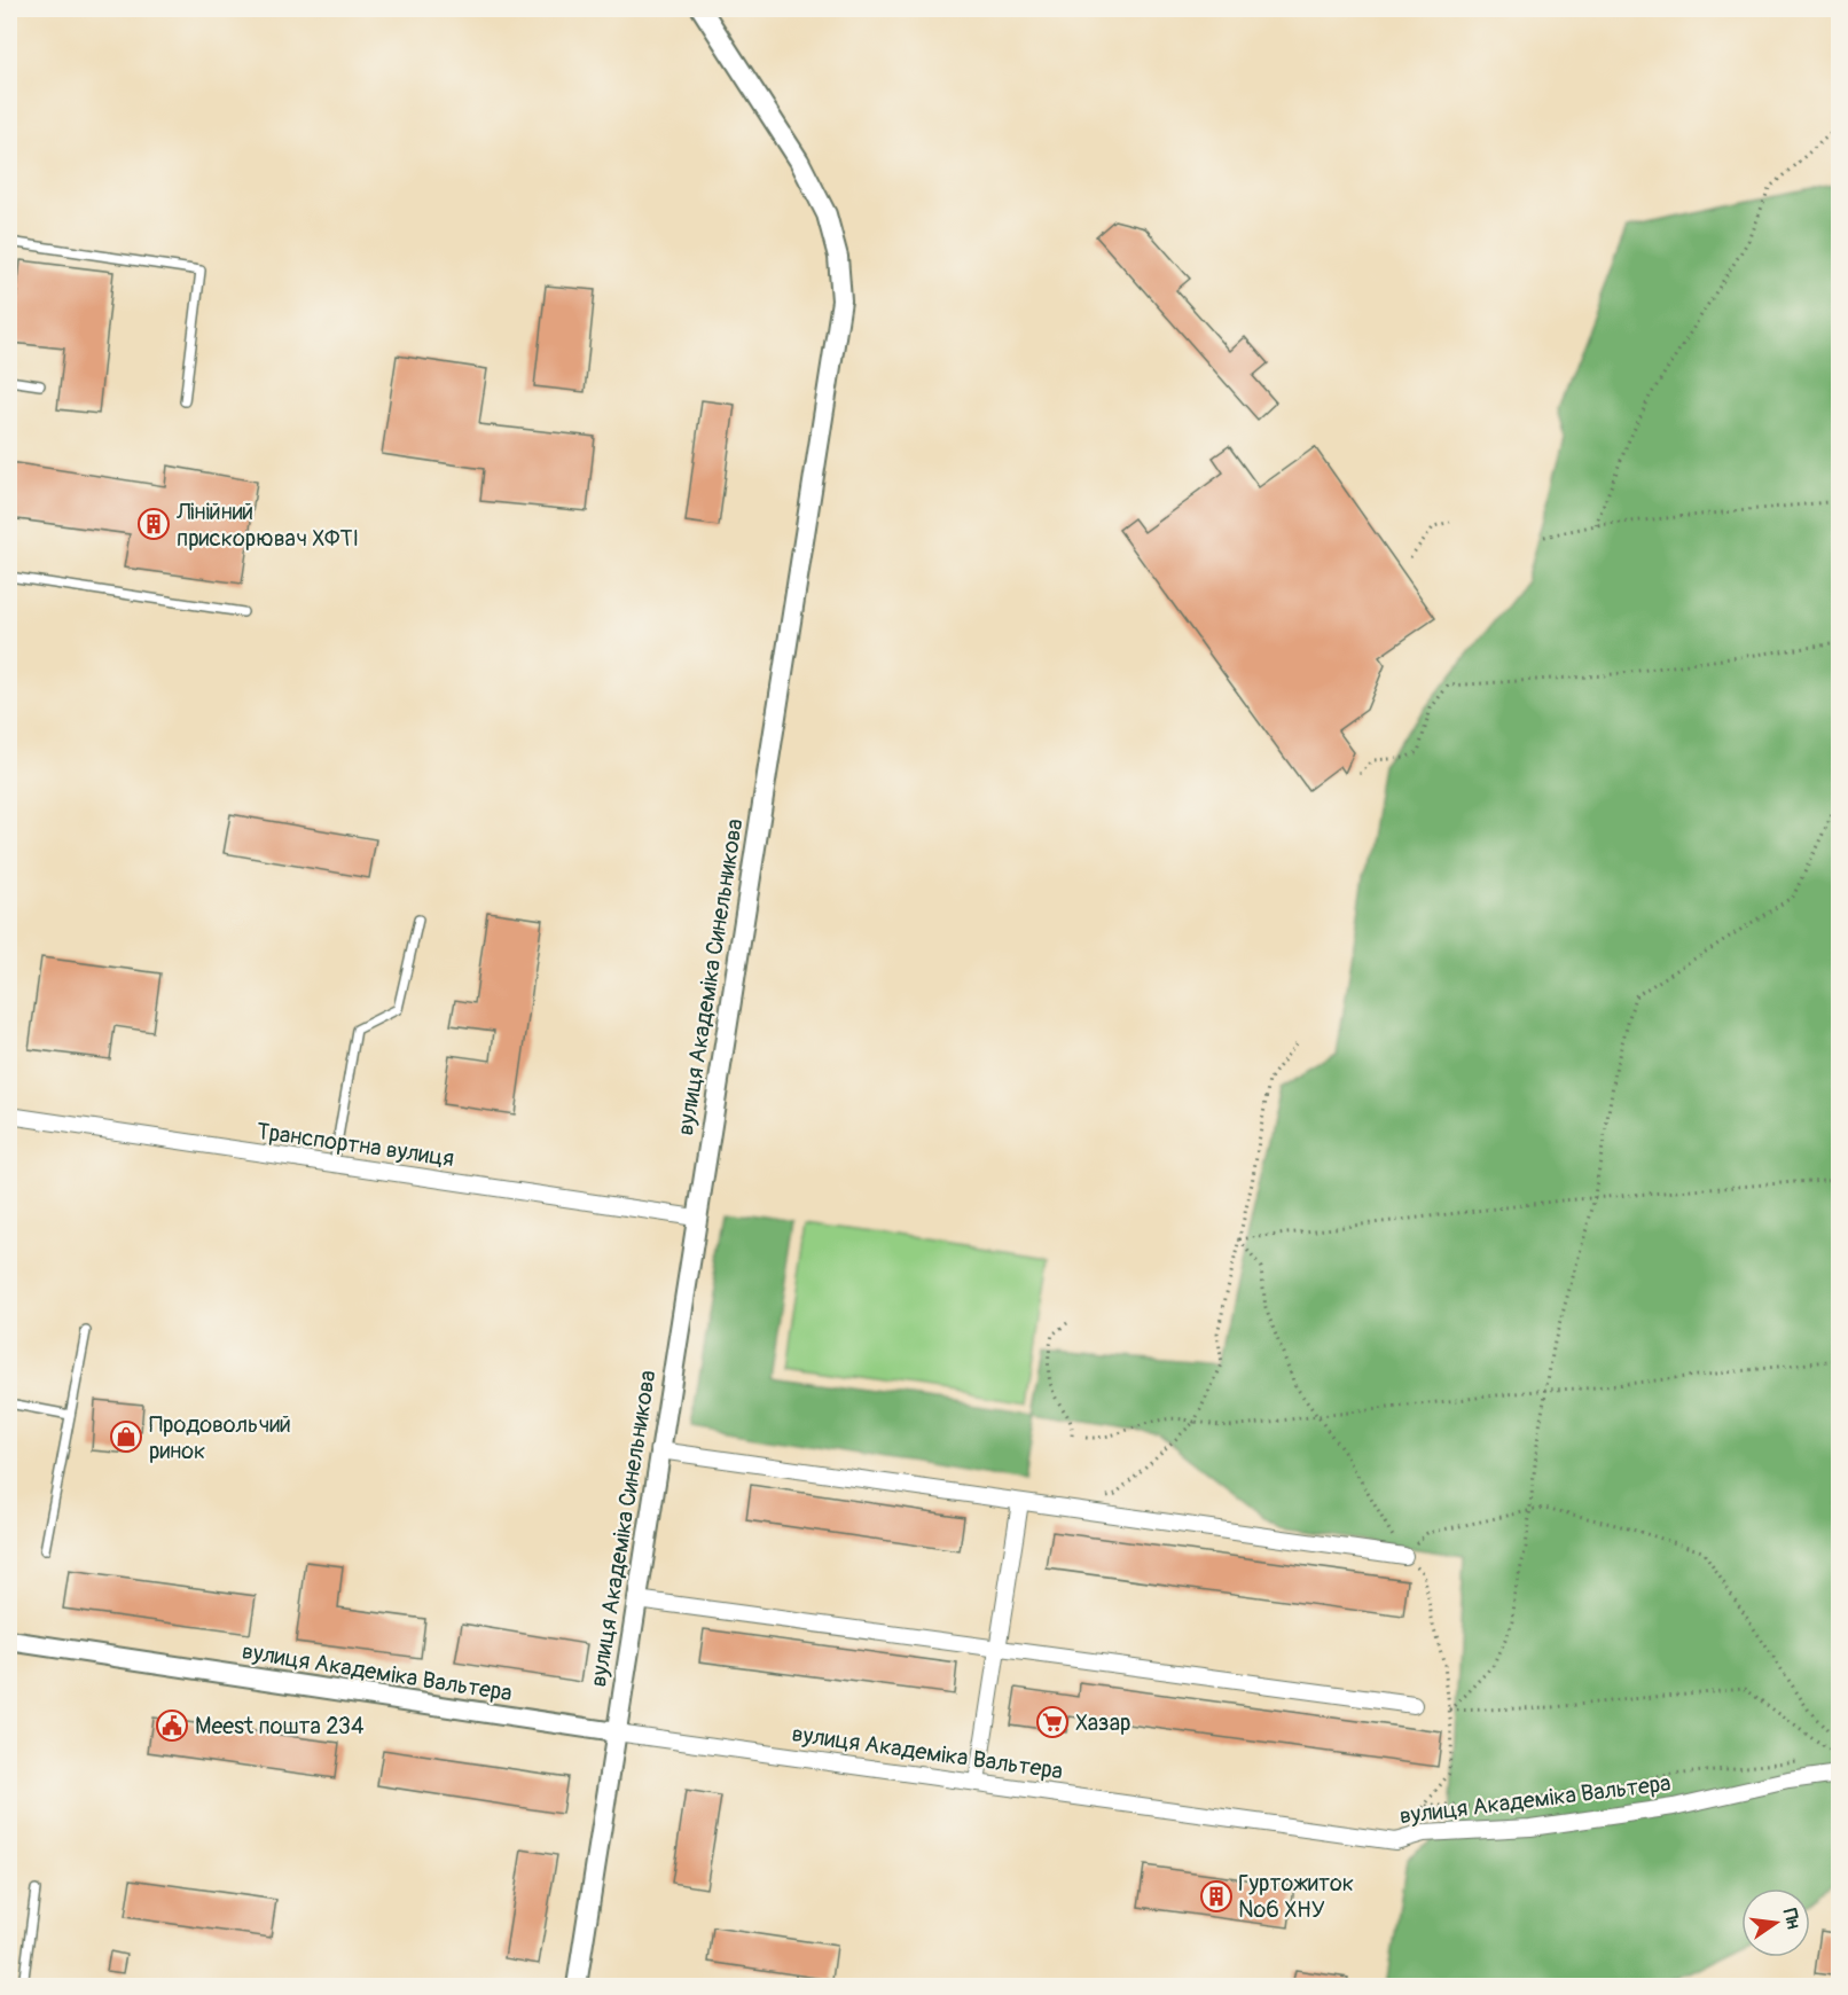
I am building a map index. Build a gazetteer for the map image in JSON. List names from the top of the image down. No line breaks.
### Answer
{"streets":{"street":["вулиця Академіка Синельникова","Транспортна вулиця","вулиця Академіка Вальтера"]},"crossings":[["вулиця Академіка Синельникова","Транспортна вулиця"],["вулиця Академіка Синельникова","вулиця Академіка Вальтера"]],"places":{"building":["Лінійний прискорювач ХФТІ","Гуртожиток №6 ХНУ"],"shop":["Продовольчий ринок"],"supermarket":["Хазар"],"public building":["Meest пошта 234"]},"north":"right"}
